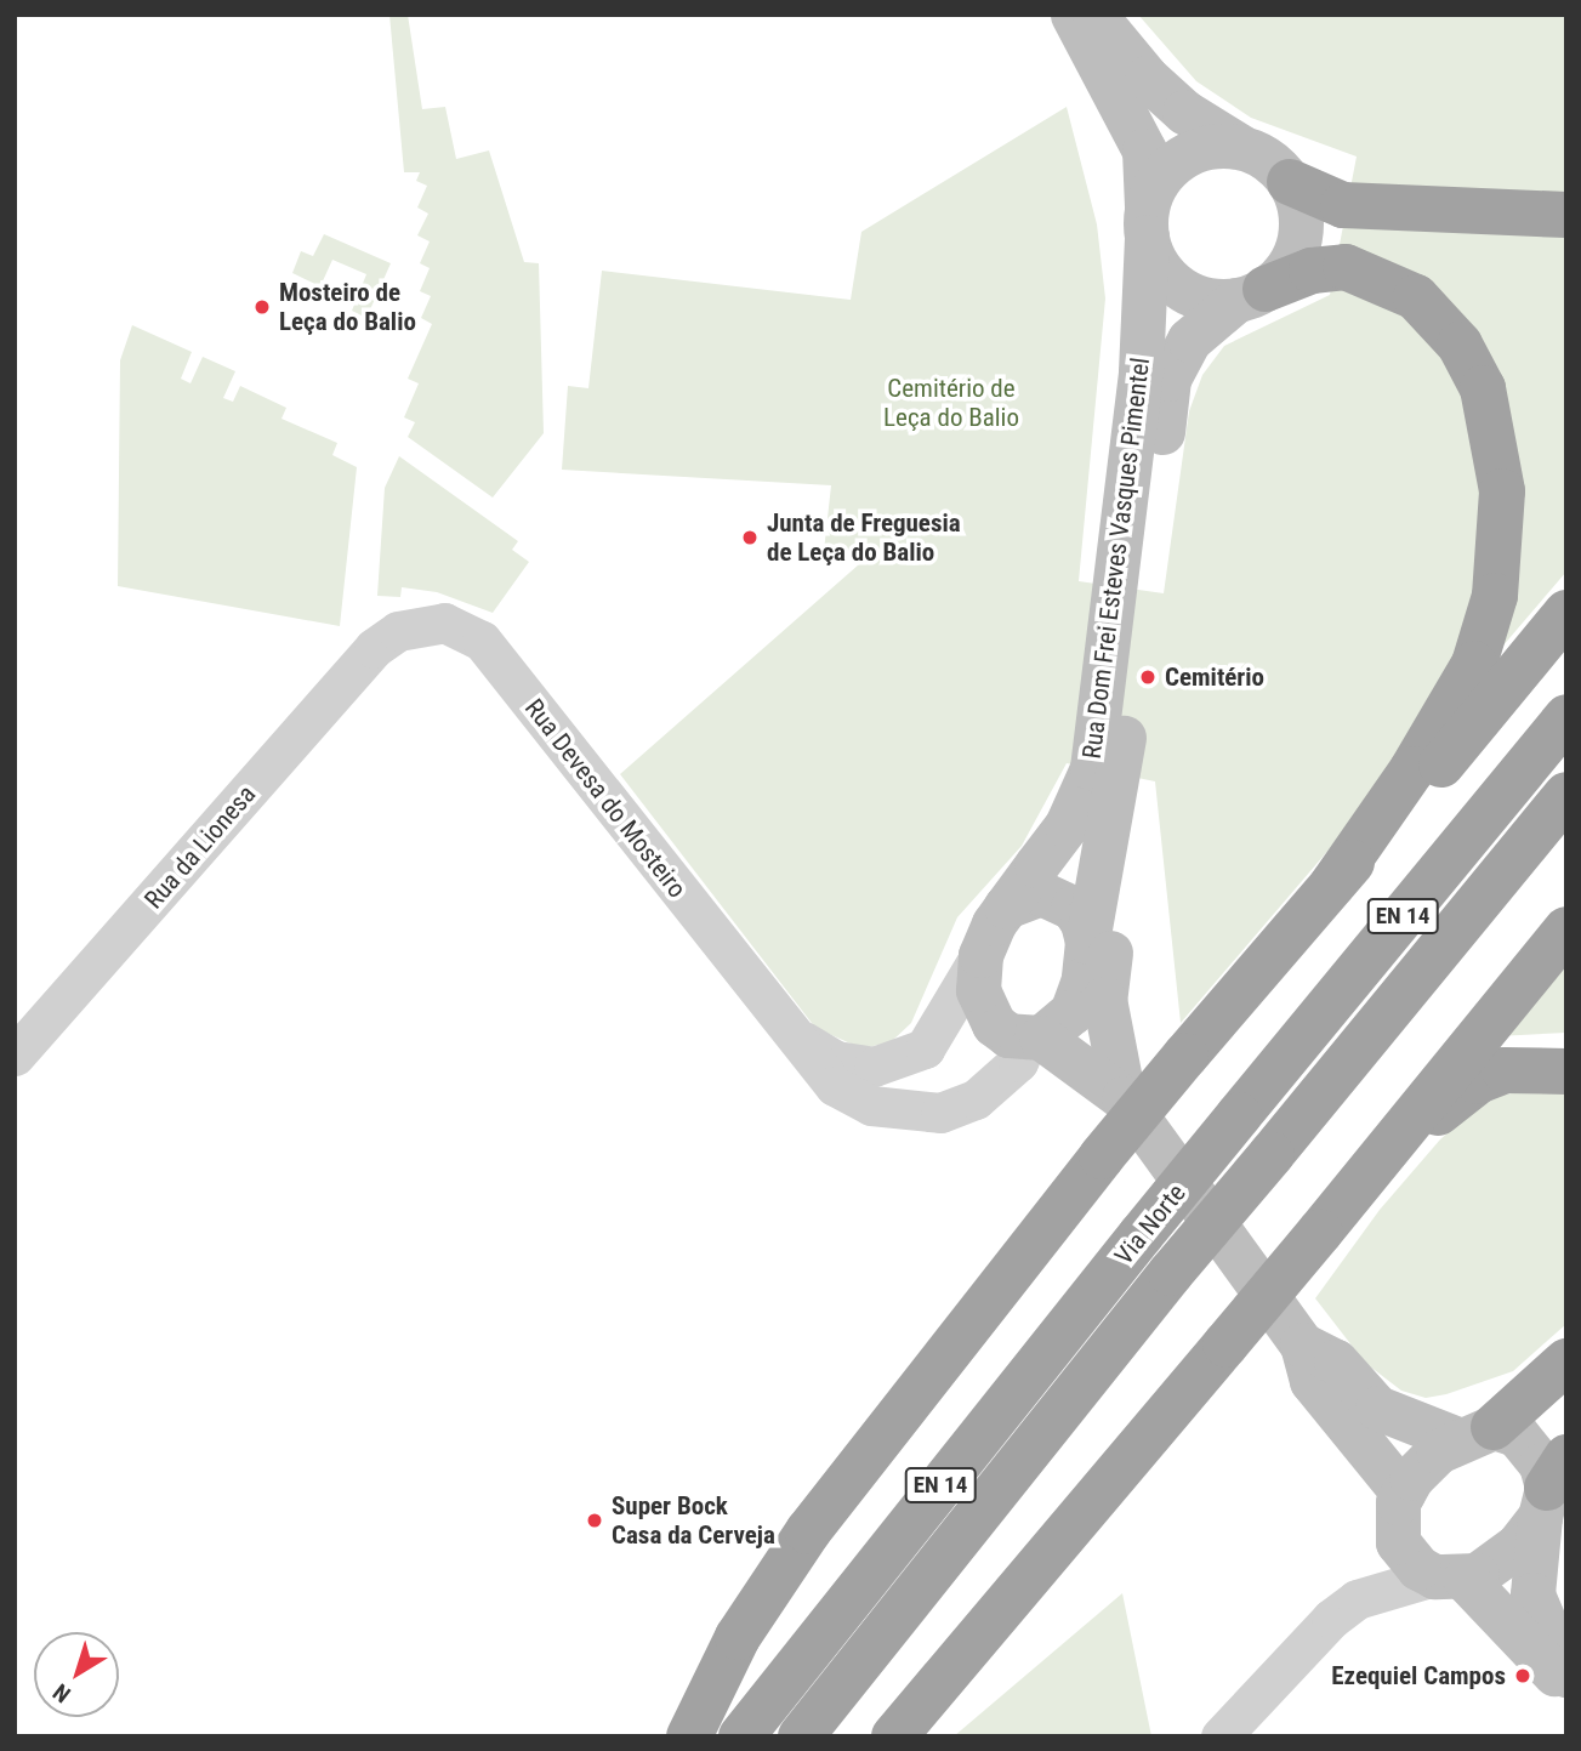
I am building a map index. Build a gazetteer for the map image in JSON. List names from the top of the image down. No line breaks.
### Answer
{"streets":{"highway":["EN 14","Via Norte"],"main road":["Rua Dom Frei Esteves Vasques Pimentel"],"street":["Rua Devesa do Mosteiro","Rua da Lionesa"]},"crossings":[["Rua Dom Frei Esteves Vasques Pimentel","Rua Devesa do Mosteiro"],["Rua Devesa do Mosteiro","Rua da Lionesa"]],"parks":["Cemitério de Leça do Balio"],"places":["Mosteiro de Leça do Balio","Junta de Freguesia de Leça do Balio","Cemitério","Super Bock Casa da Cerveja","Ezequiel Campos"],"north":"bottom left"}
